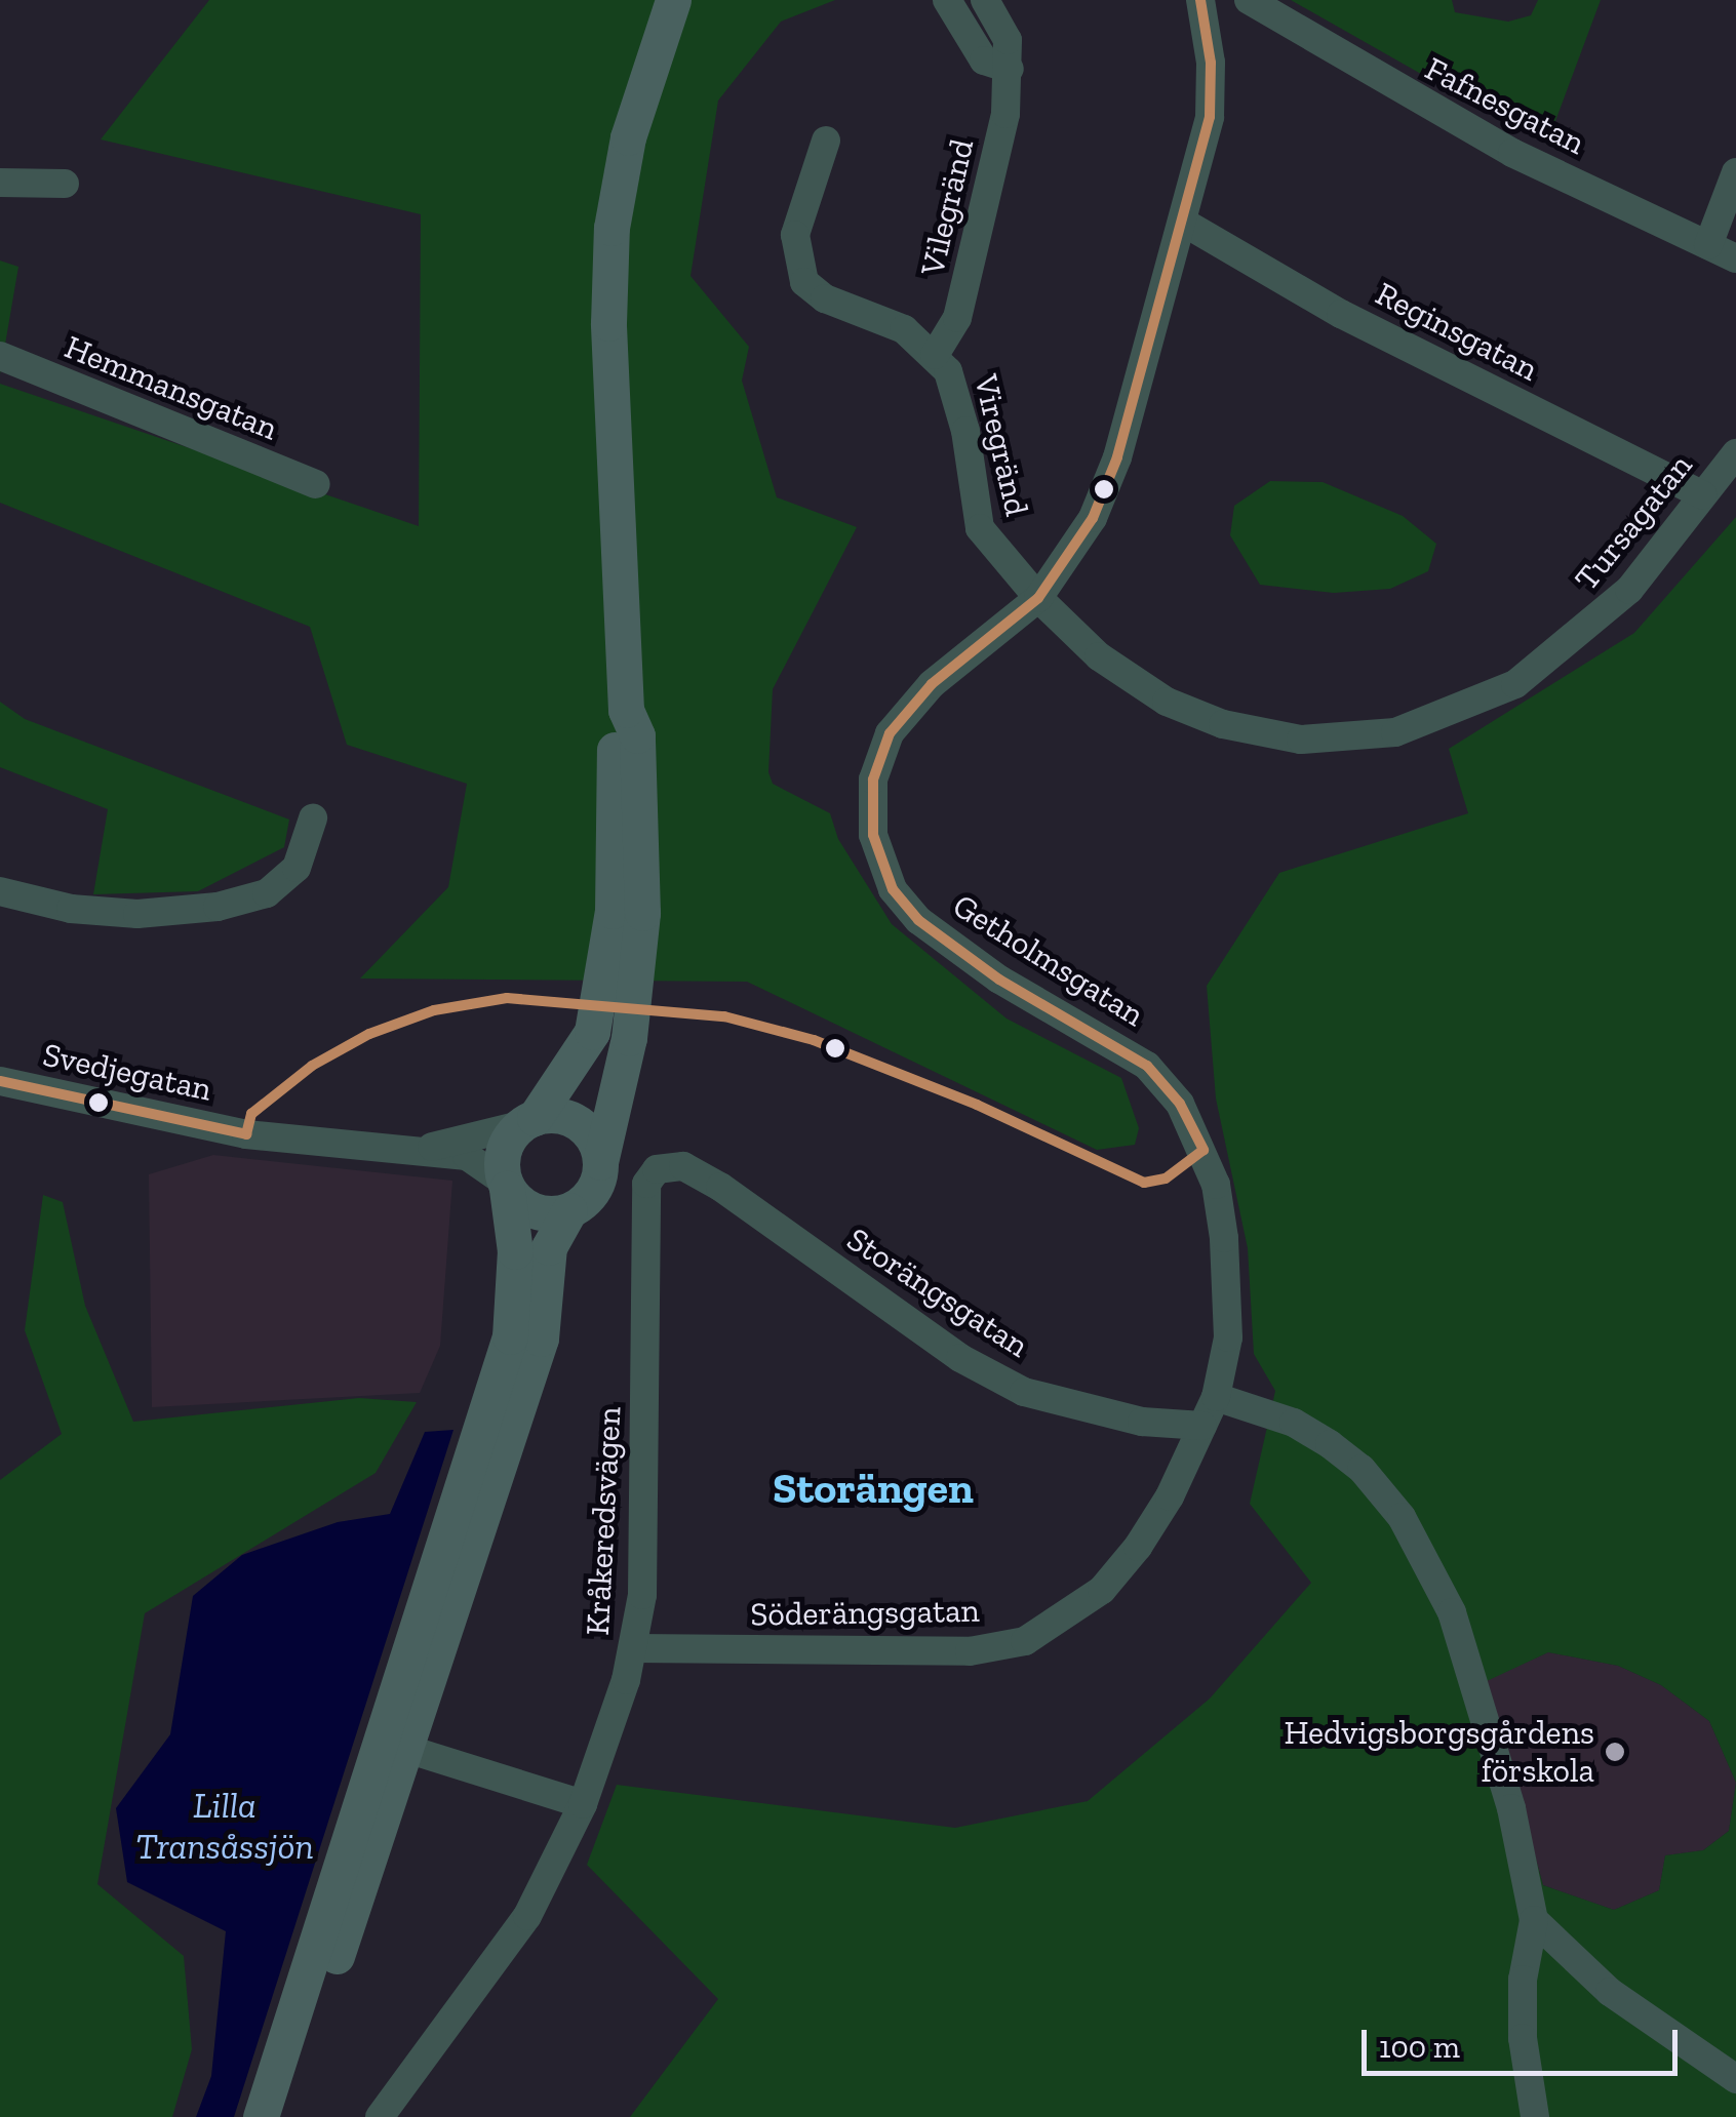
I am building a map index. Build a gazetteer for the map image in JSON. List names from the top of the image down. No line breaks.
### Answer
{"streets":{"street":["Fafnesgatan","Vilegränd","Reginsgatan","Hemmansgatan","Viregränd","Tursagatan","Getholmsgatan","Svedjegatan","Storängsgatan","Kråkeredsvägen","Söderängsgatan"]},"crossings":[["Vilegränd","Viregränd"],["Reginsgatan","Tursagatan"],["Reginsgatan","Getholmsgatan"],["Viregränd","Tursagatan"],["Viregränd","Getholmsgatan"],["Tursagatan","Getholmsgatan"],["Getholmsgatan","Söderängsgatan"],["Storängsgatan","Kråkeredsvägen"],["Storängsgatan","Söderängsgatan"],["Kråkeredsvägen","Söderängsgatan"]],"districts":["Storängen"],"water":["Lilla Transåssjön"],"places":["Hedvigsborgsgårdens förskola"],"scale_bar":"100 m"}
